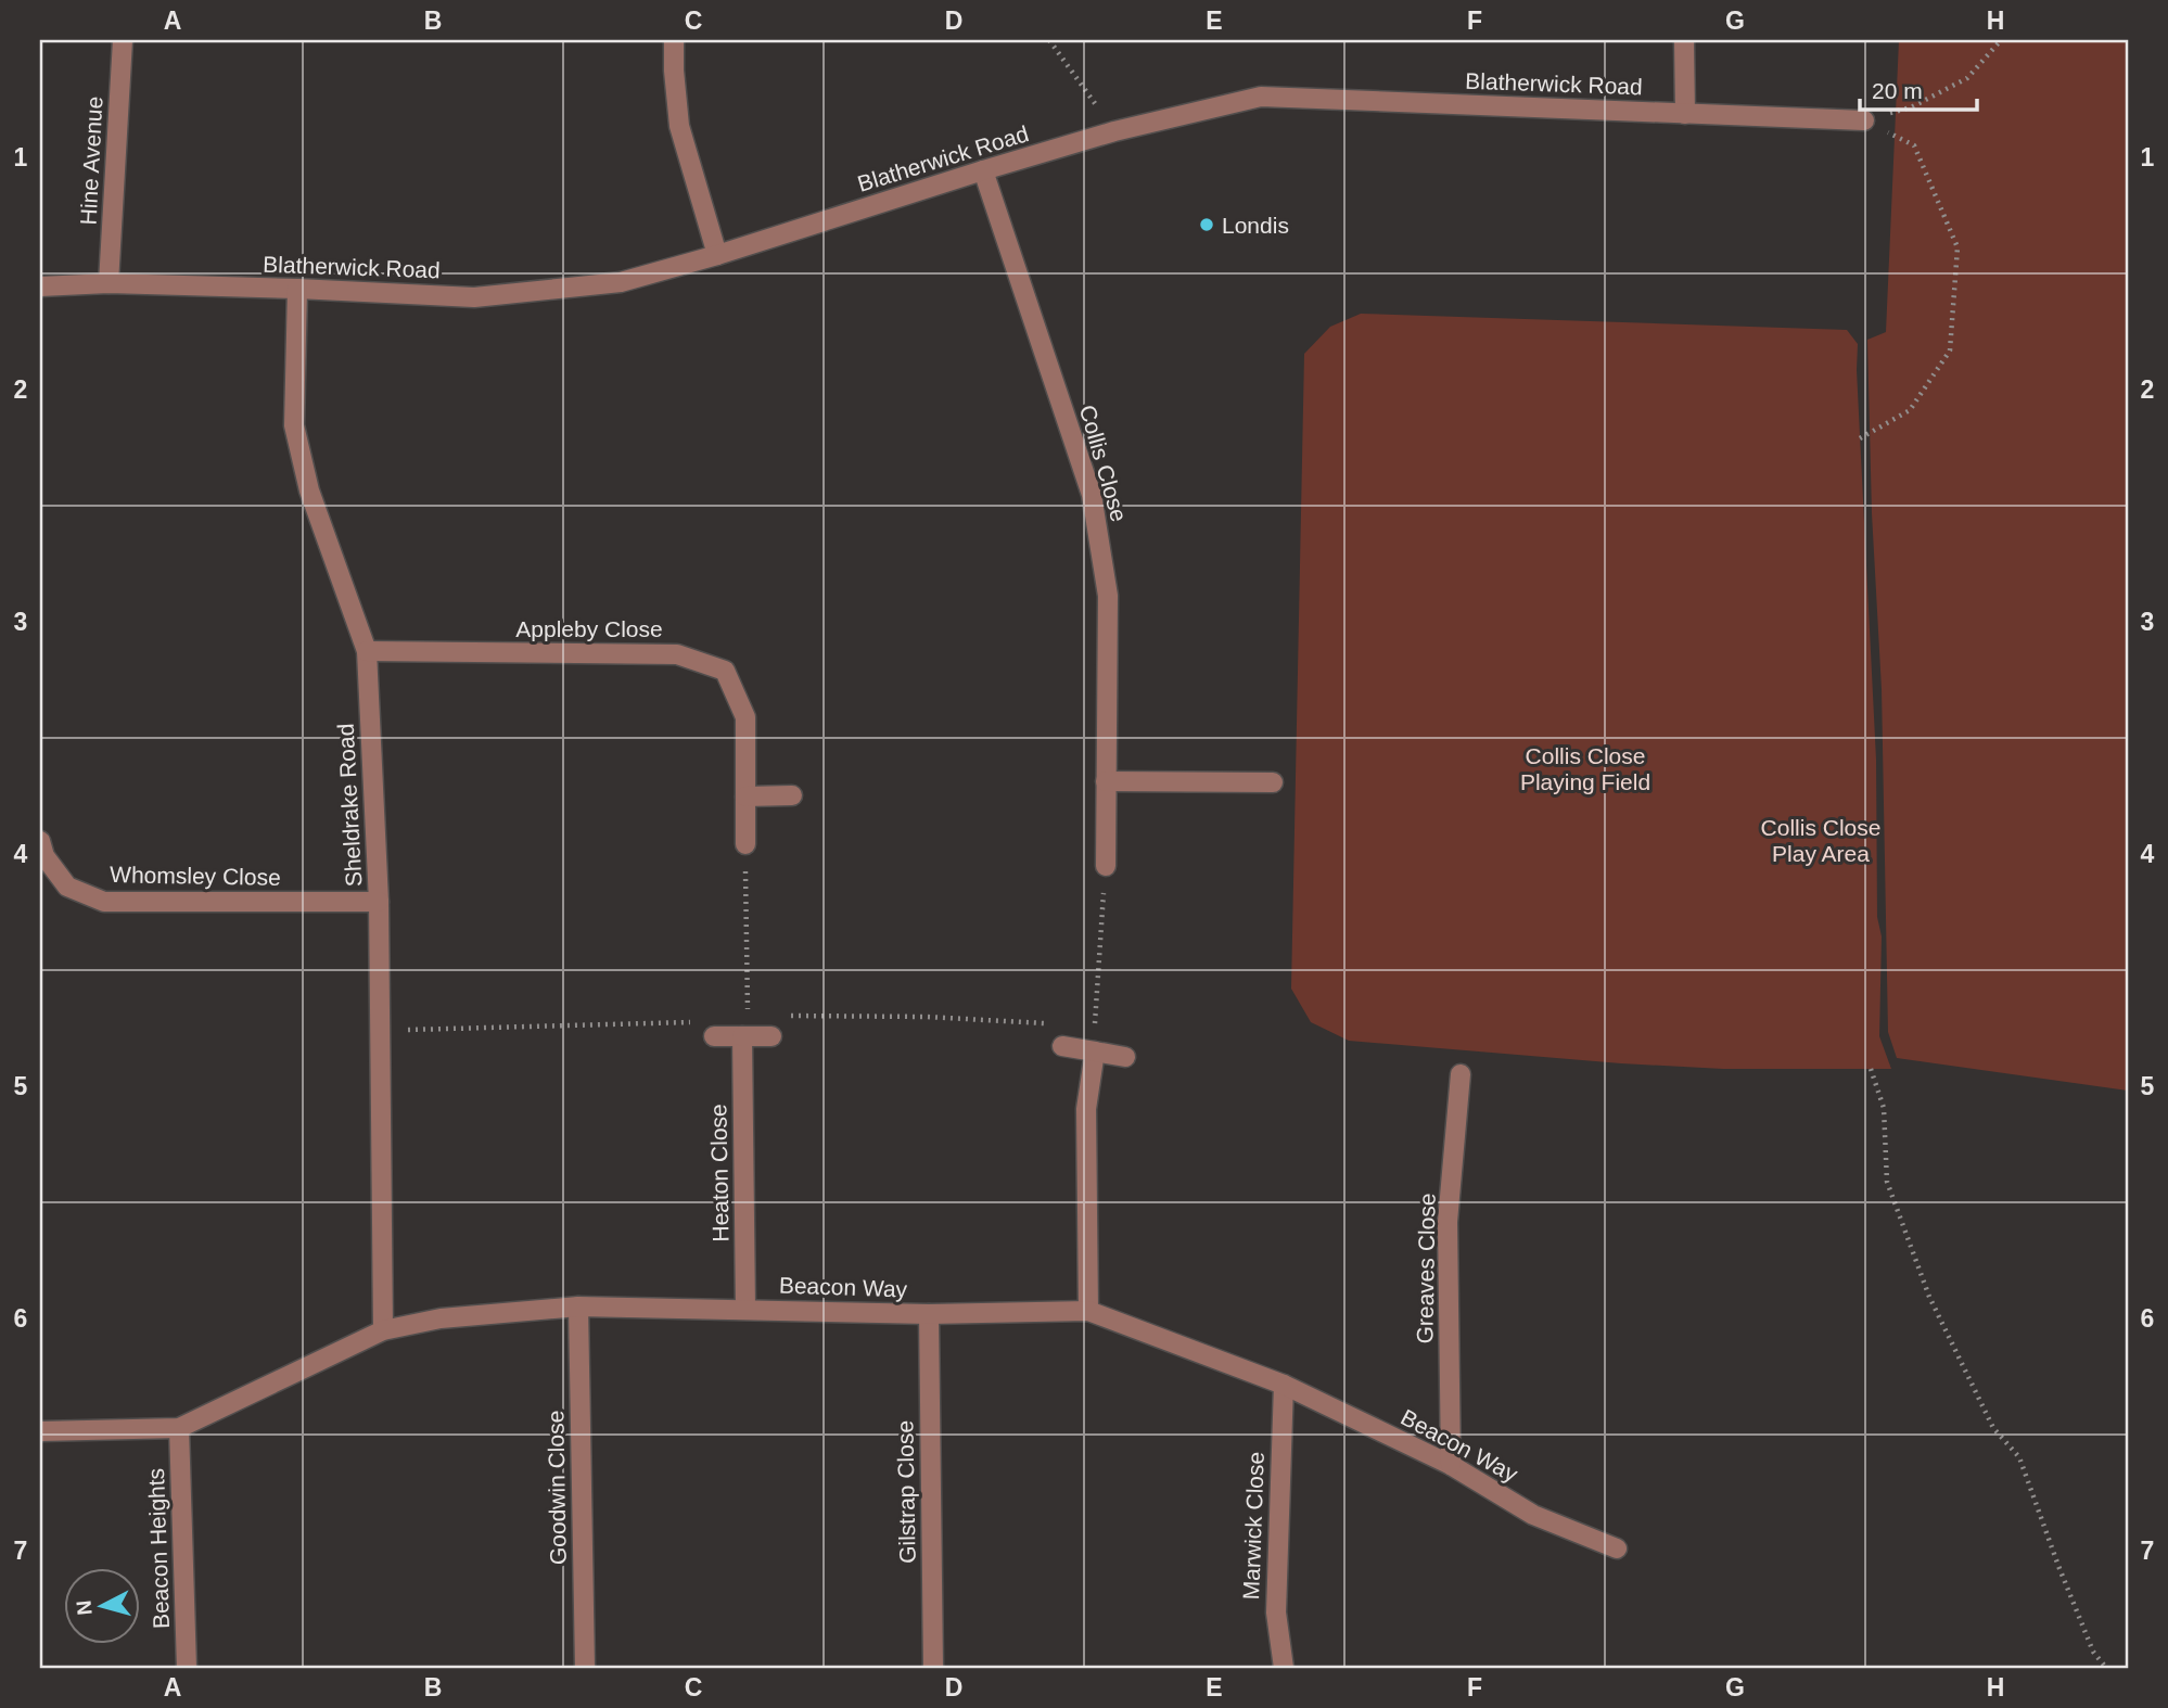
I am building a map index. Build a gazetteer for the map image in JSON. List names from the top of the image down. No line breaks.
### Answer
{"streets":{"street":["Blatherwick Road","Hine Avenue","Collis Close","Appleby Close","Sheldrake Road","Whomsley Close","Heaton Close","Greaves Close","Beacon Way","Goodwin Close","Gilstrap Close","Marwick Close","Beacon Heights"]},"crossings":[["Blatherwick Road","Hine Avenue"],["Blatherwick Road","Collis Close"],["Blatherwick Road","Sheldrake Road"],["Appleby Close","Sheldrake Road"],["Sheldrake Road","Whomsley Close"],["Sheldrake Road","Beacon Way"],["Heaton Close","Beacon Way"],["Greaves Close","Beacon Way"],["Beacon Way","Goodwin Close"],["Beacon Way","Gilstrap Close"],["Beacon Way","Marwick Close"],["Beacon Way","Beacon Heights"]],"parks":["Collis Close Playing Field","Collis Close Play Area"],"places":["Londis"],"scale_bar":"20 m","north":"left","grid":{"columns":["A","B","C","D","E","F","G","H"],"rows":["1","2","3","4","5","6","7"]}}
